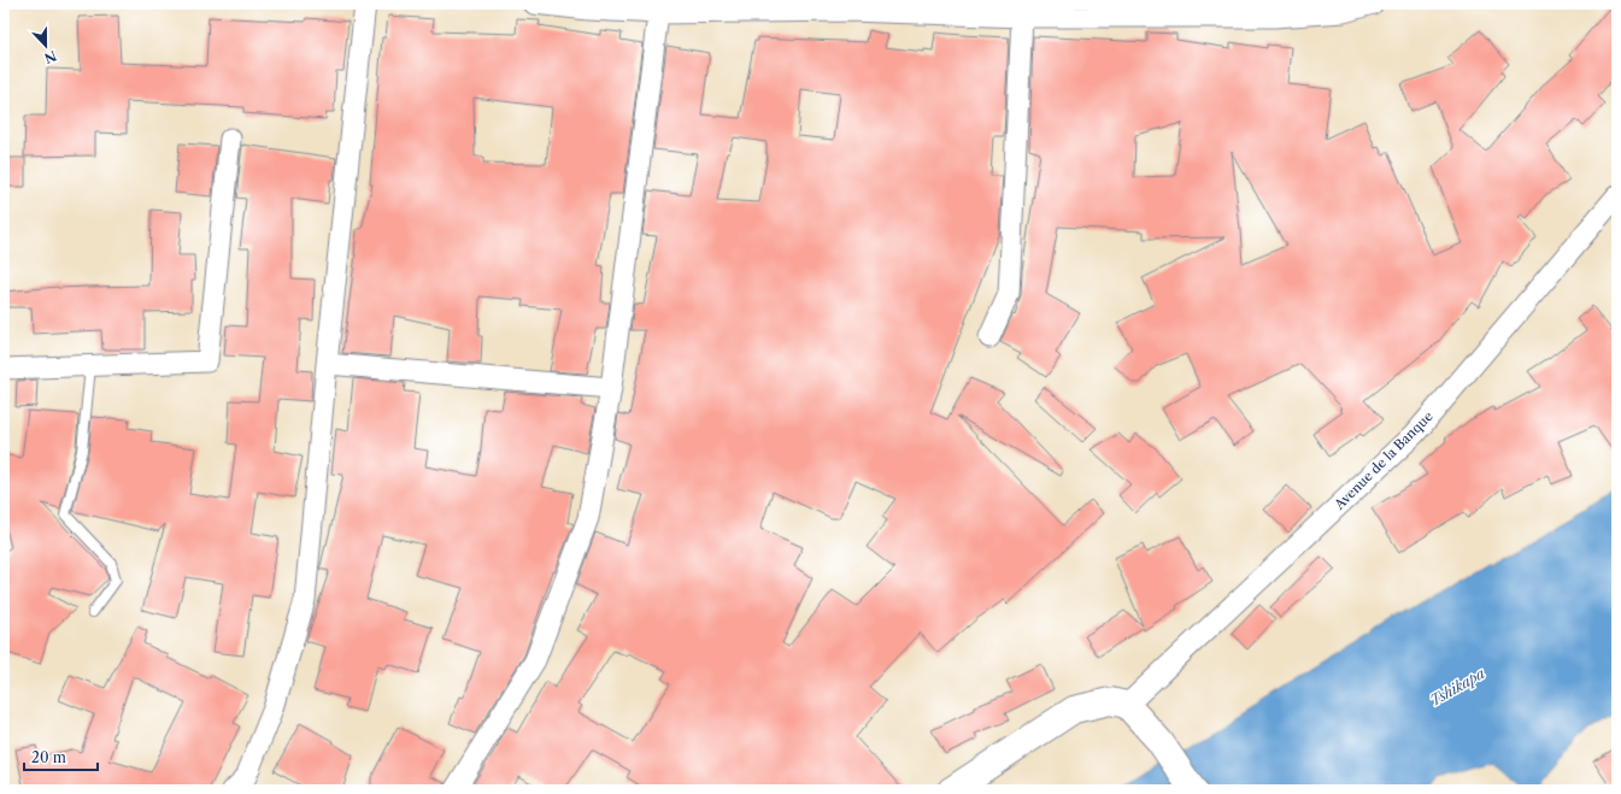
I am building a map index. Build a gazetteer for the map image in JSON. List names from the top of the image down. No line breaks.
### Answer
{"streets":{"street":["Avenue de la Banque"]},"water":["Tshikapa"],"scale_bar":"20 m","north":"bottom"}
